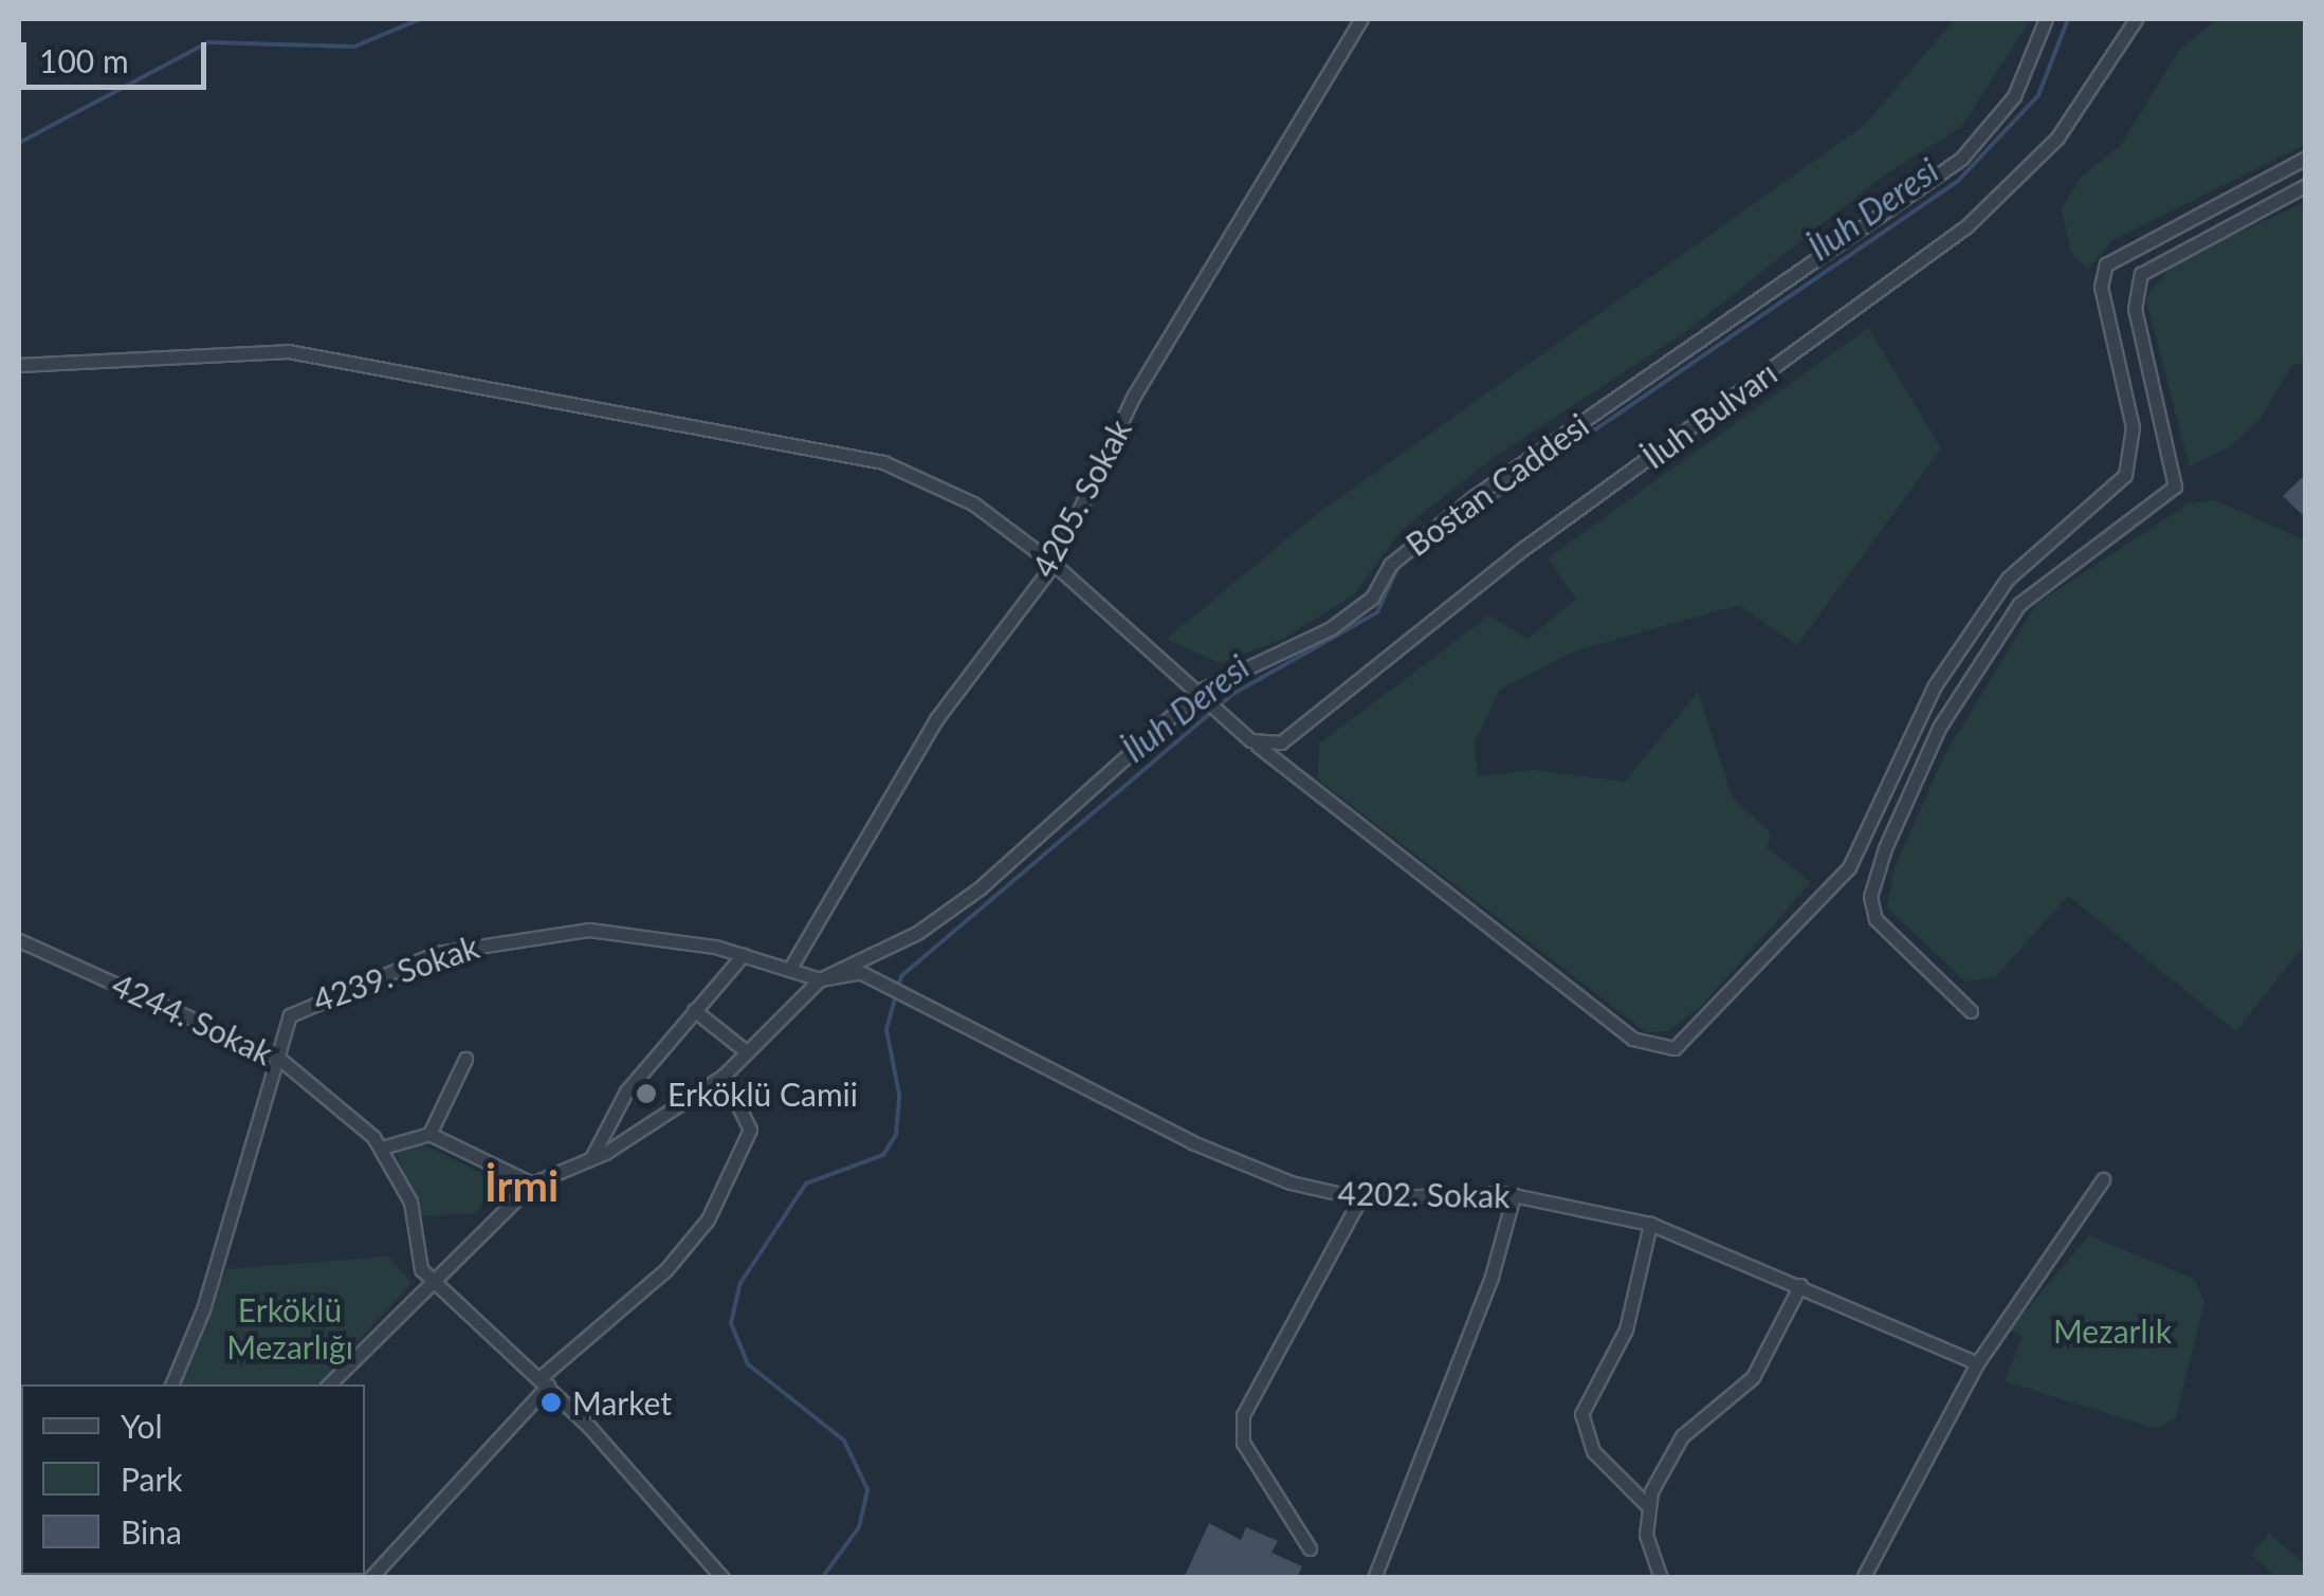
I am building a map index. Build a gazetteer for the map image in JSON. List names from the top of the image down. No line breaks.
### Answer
{"streets":{"street":["İluh Bulvarı","Bostan Caddesi","4205. Sokak","4239. Sokak","4244. Sokak","4202. Sokak"]},"crossings":[["Bostan Caddesi","4239. Sokak"],["Bostan Caddesi","4244. Sokak"],["4205. Sokak","4239. Sokak"],["4239. Sokak","4244. Sokak"],["4239. Sokak","4202. Sokak"]],"districts":["İrmi"],"water":["İluh Deresi"],"parks":["Erköklü Mezarlığı","Mezarlık"],"places":["Erköklü Camii","Market"],"legend":["Yol","Park","Bina"],"scale_bar":"100 m"}
